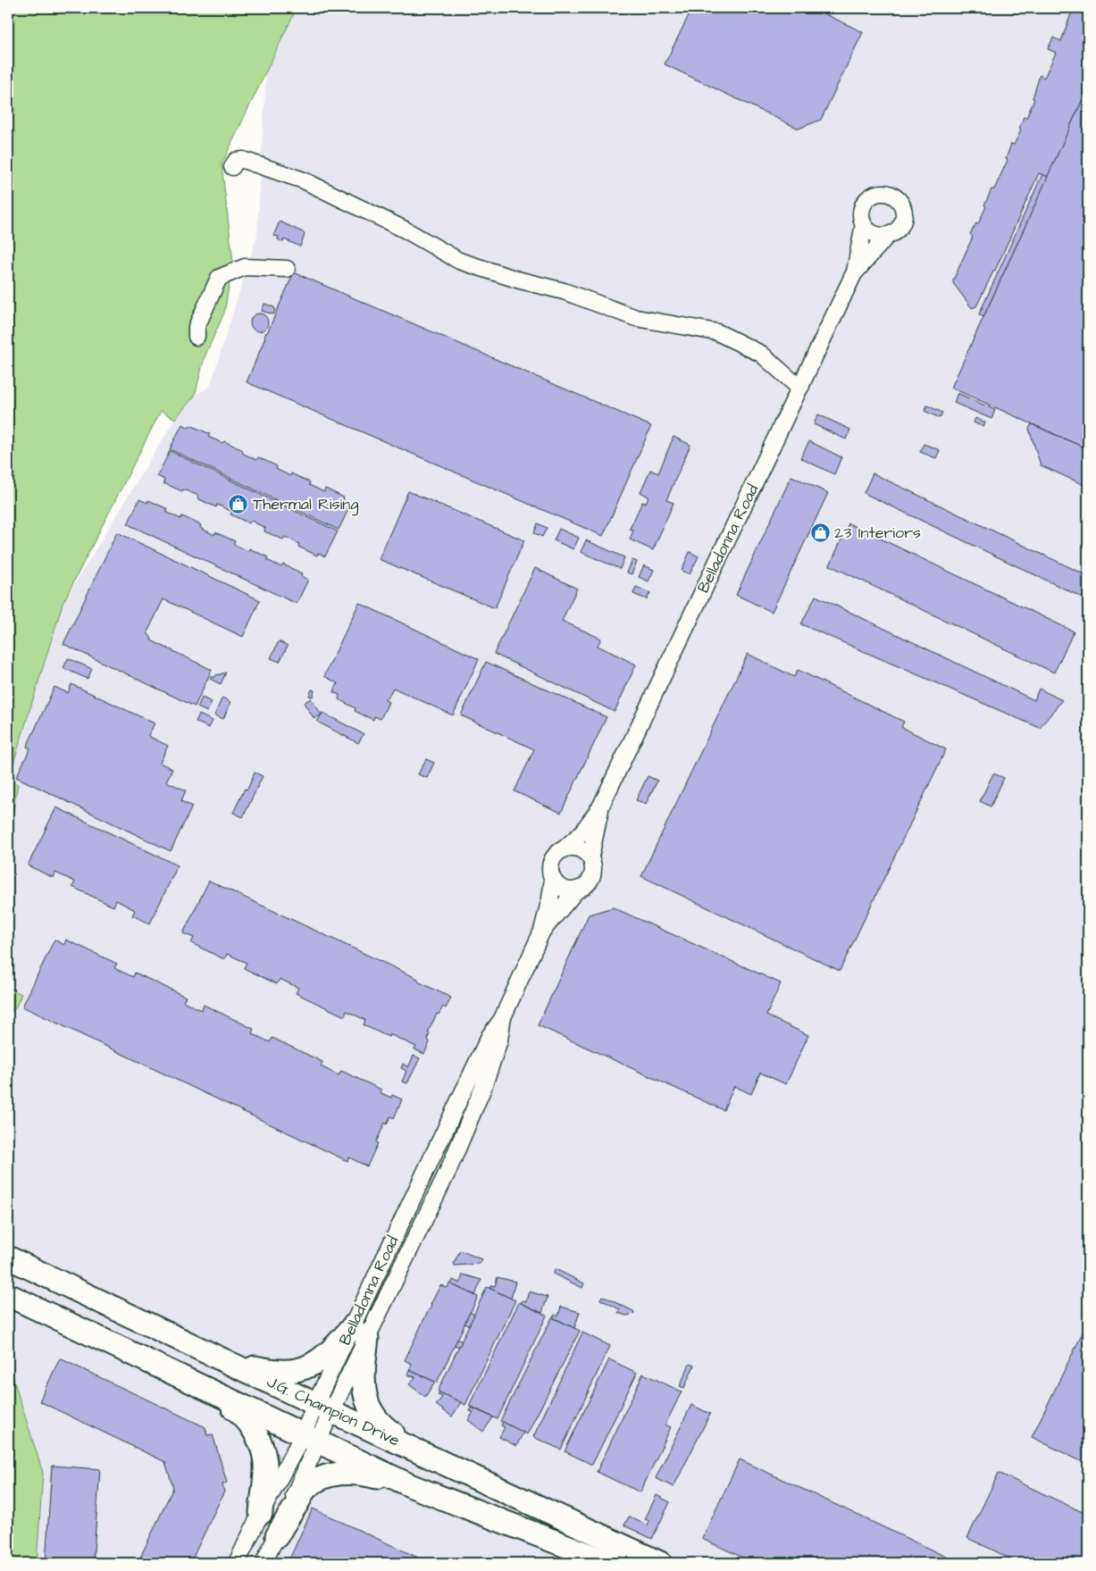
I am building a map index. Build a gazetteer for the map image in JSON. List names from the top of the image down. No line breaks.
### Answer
{"streets":{"street":["Belladonna Road","J.G. Champion Drive"]},"crossings":[["Belladonna Road","J.G. Champion Drive"]],"places":{"shop":["Thermal Rising","23 Interiors"]}}
